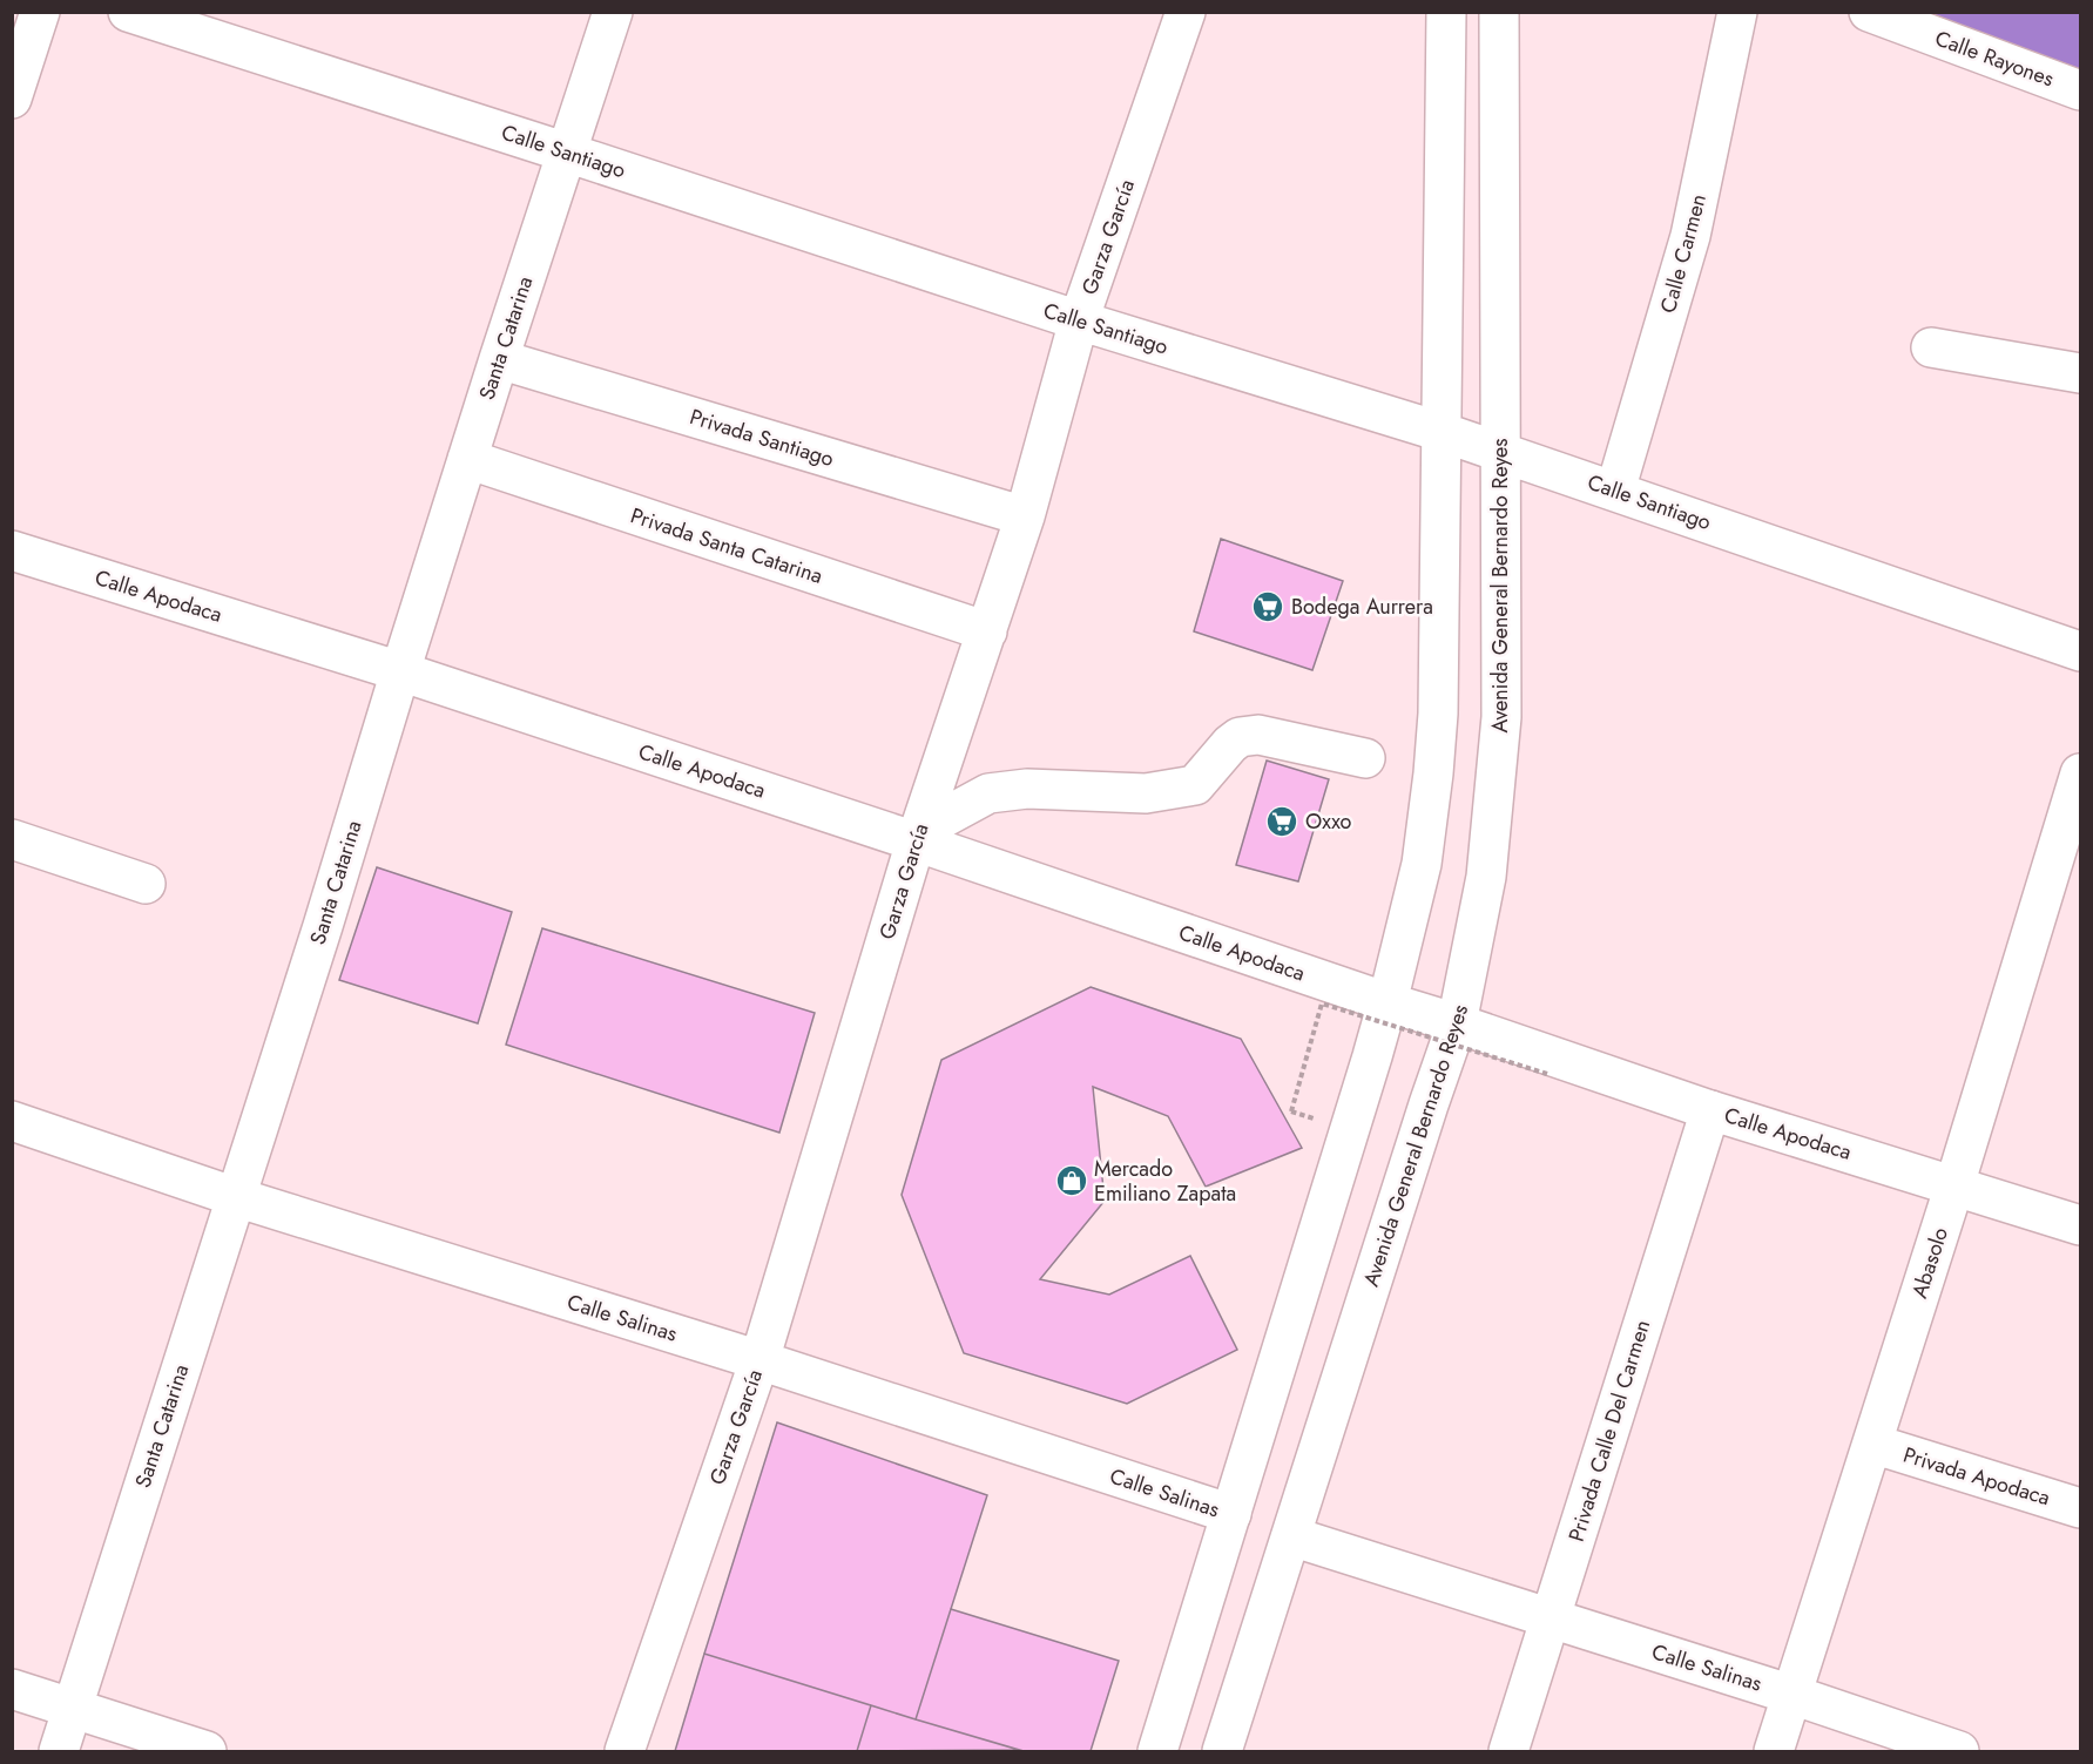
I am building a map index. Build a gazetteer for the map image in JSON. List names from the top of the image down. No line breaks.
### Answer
{"streets":{"street":["Calle Rayones","Calle Santiago","Garza García","Calle Carmen","Santa Catarina","Privada Santiago","Privada Santa Catarina","Avenida General Bernardo Reyes","Calle Apodaca","Abasolo","Calle Salinas","Privada Calle Del Carmen","Privada Apodaca"]},"crossings":[["Calle Santiago","Garza García"],["Calle Santiago","Calle Carmen"],["Calle Santiago","Santa Catarina"],["Calle Santiago","Avenida General Bernardo Reyes"],["Garza García","Privada Santiago"],["Garza García","Privada Santa Catarina"],["Garza García","Calle Apodaca"],["Garza García","Calle Salinas"],["Santa Catarina","Privada Santiago"],["Santa Catarina","Privada Santa Catarina"],["Santa Catarina","Calle Apodaca"],["Santa Catarina","Calle Salinas"],["Avenida General Bernardo Reyes","Calle Apodaca"],["Avenida General Bernardo Reyes","Calle Salinas"],["Calle Apodaca","Abasolo"],["Calle Apodaca","Privada Calle Del Carmen"],["Abasolo","Calle Salinas"],["Abasolo","Privada Apodaca"],["Calle Salinas","Privada Calle Del Carmen"]],"places":{"supermarket":["Bodega Aurrera","Oxxo"],"shop":["Mercado Emiliano Zapata"]}}
